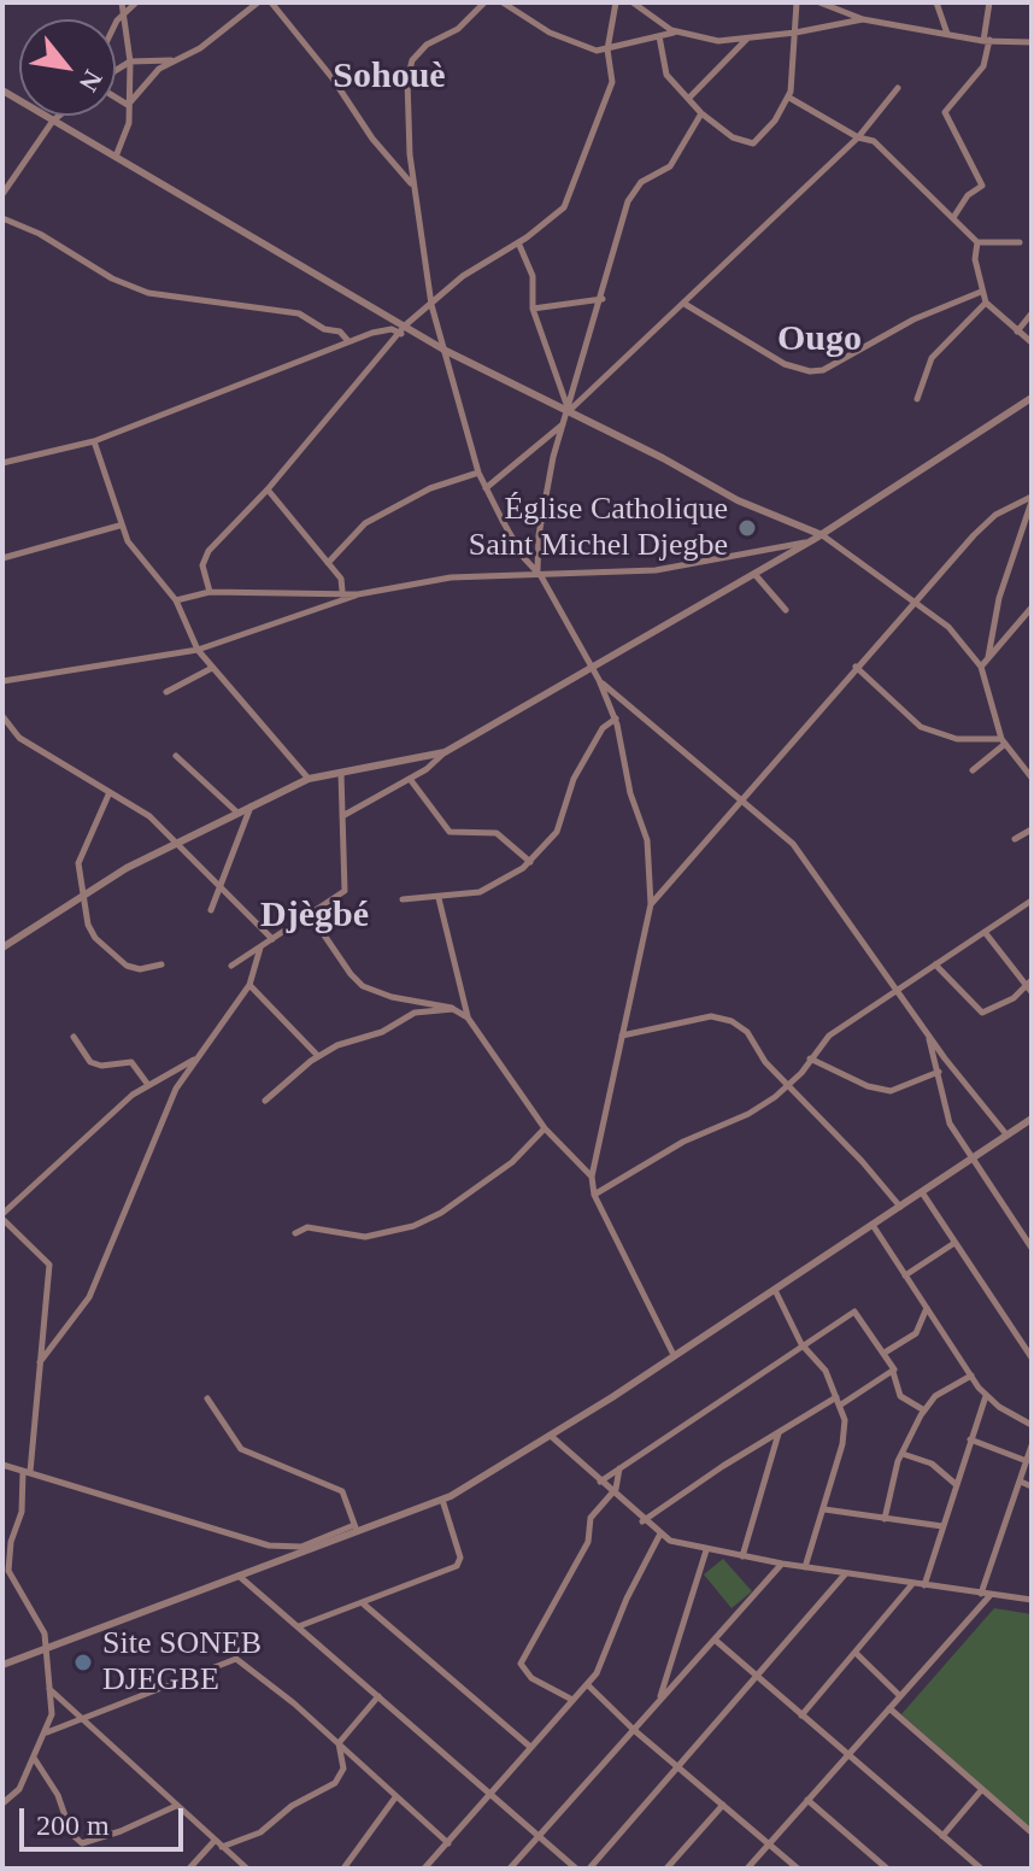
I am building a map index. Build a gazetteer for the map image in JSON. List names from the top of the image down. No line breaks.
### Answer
{"districts":["Sohouè","Ougo","Djègbé"],"places":["Église Catholique Saint Michel Djegbe","Site SONEB DJEGBE"],"scale_bar":"200 m","north":"bottom right"}
